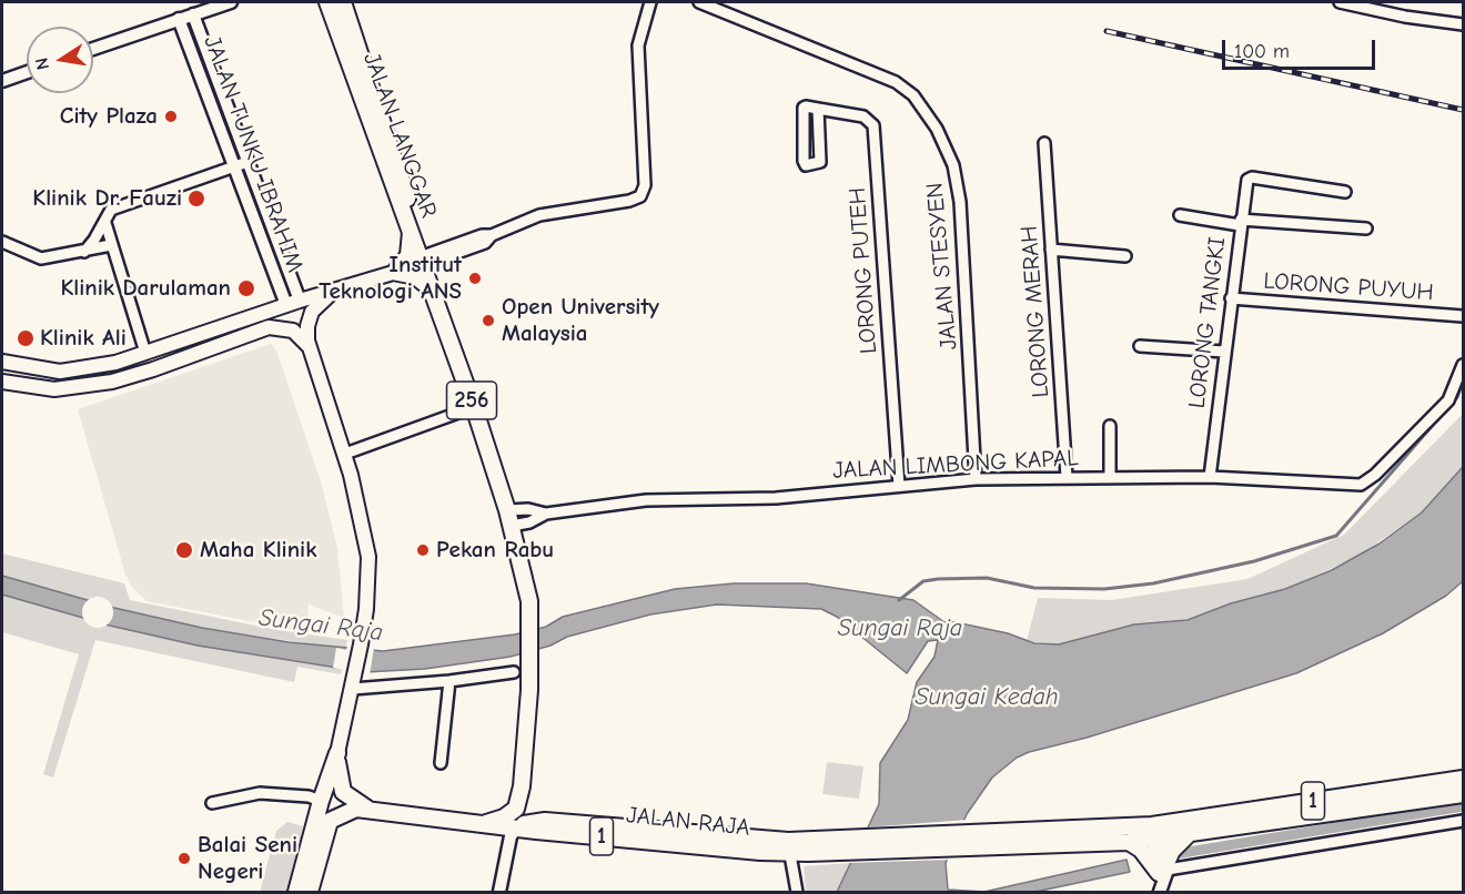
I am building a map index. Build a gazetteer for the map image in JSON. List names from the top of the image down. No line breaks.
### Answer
{"streets":{"main road":["JALAN LANGGAR","256","1","JALAN RAJA"],"street":["JALAN TUNKU IBRAHIM","JALAN STESYEN","LORONG PUTEH","LORONG PUYUH","LORONG MERAH","LORONG TANGKI","JALAN LIMBONG KAPAL"]},"crossings":[["JALAN LANGGAR","JALAN LIMBONG KAPAL"],["JALAN LANGGAR","1"],["JALAN LANGGAR","JALAN RAJA"],["JALAN STESYEN","JALAN LIMBONG KAPAL"],["LORONG PUTEH","JALAN LIMBONG KAPAL"],["LORONG PUYUH","LORONG TANGKI"],["LORONG MERAH","JALAN LIMBONG KAPAL"],["LORONG TANGKI","JALAN LIMBONG KAPAL"],["1","JALAN RAJA"]],"water":["Sungai Raja","Sungai Kedah"],"places":["City Plaza","Klinik Dr. Fauzi","Institut Teknologi ANS","Klinik Darulaman","Open University Malaysia","Klinik Ali","Maha Klinik","Pekan Rabu","Balai Seni Negeri"],"scale_bar":"100 m","north":"left"}
